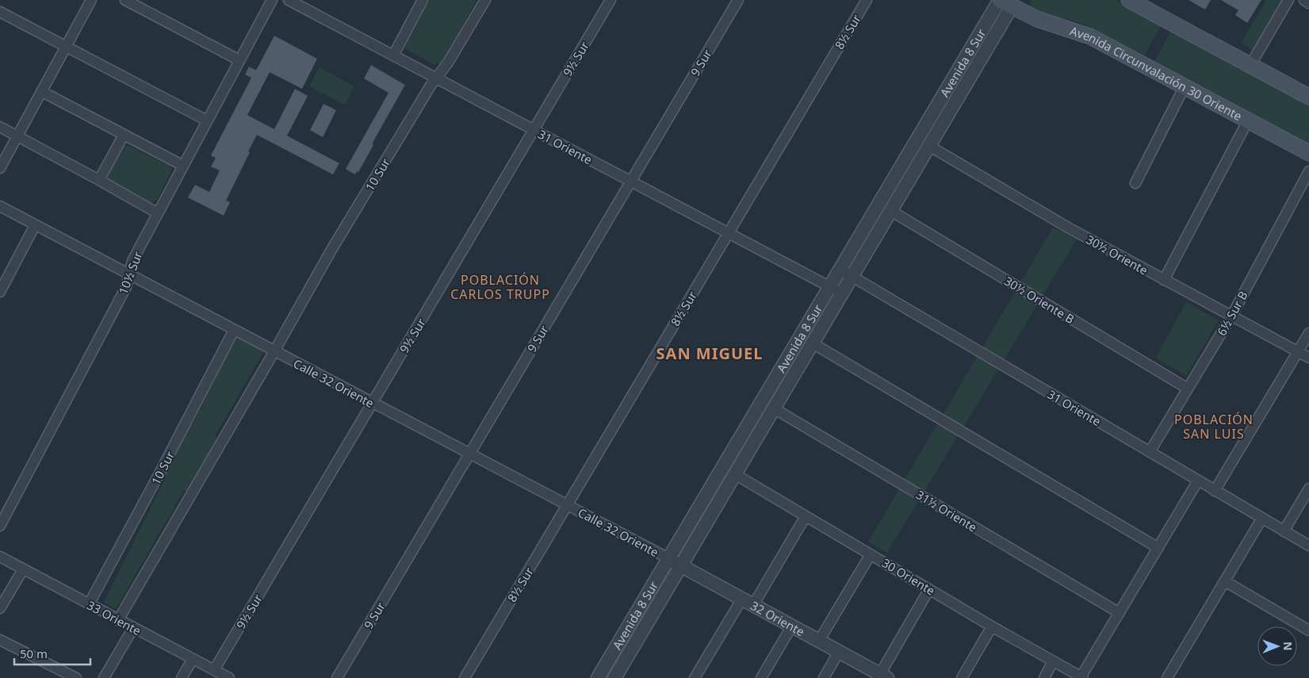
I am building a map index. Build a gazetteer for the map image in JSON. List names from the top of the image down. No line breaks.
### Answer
{"streets":{"main road":["Avenida Circunvalación 30 Oriente"],"street":["8½ Sur","9½ Sur","9 Sur","Avenida 8 Sur","31 Oriente","10 Sur","30½ Oriente","10½ Sur","30½ Oriente B","6½ Sur B","Calle 32 Oriente","31½ Oriente","30 Oriente","33 Oriente","32 Oriente"]},"crossings":[["8½ Sur","31 Oriente"],["8½ Sur","Calle 32 Oriente"],["9½ Sur","31 Oriente"],["9½ Sur","Calle 32 Oriente"],["9½ Sur","33 Oriente"],["9 Sur","31 Oriente"],["9 Sur","Calle 32 Oriente"],["Avenida 8 Sur","Avenida Circunvalación 30 Oriente"],["Avenida 8 Sur","31 Oriente"],["Avenida 8 Sur","30½ Oriente"],["Avenida 8 Sur","30½ Oriente B"],["Avenida 8 Sur","Calle 32 Oriente"],["Avenida 8 Sur","31½ Oriente"],["Avenida 8 Sur","30 Oriente"],["Avenida 8 Sur","32 Oriente"],["31 Oriente","10 Sur"],["31 Oriente","6½ Sur B"],["10 Sur","Calle 32 Oriente"],["10 Sur","33 Oriente"],["30½ Oriente","6½ Sur B"],["10½ Sur","Calle 32 Oriente"],["30½ Oriente B","6½ Sur B"],["Calle 32 Oriente","32 Oriente"]],"districts":["POBLACIÓN CARLOS TRUPP","SAN MIGUEL","POBLACIÓN SAN LUIS"],"scale_bar":"50 m","north":"right"}
